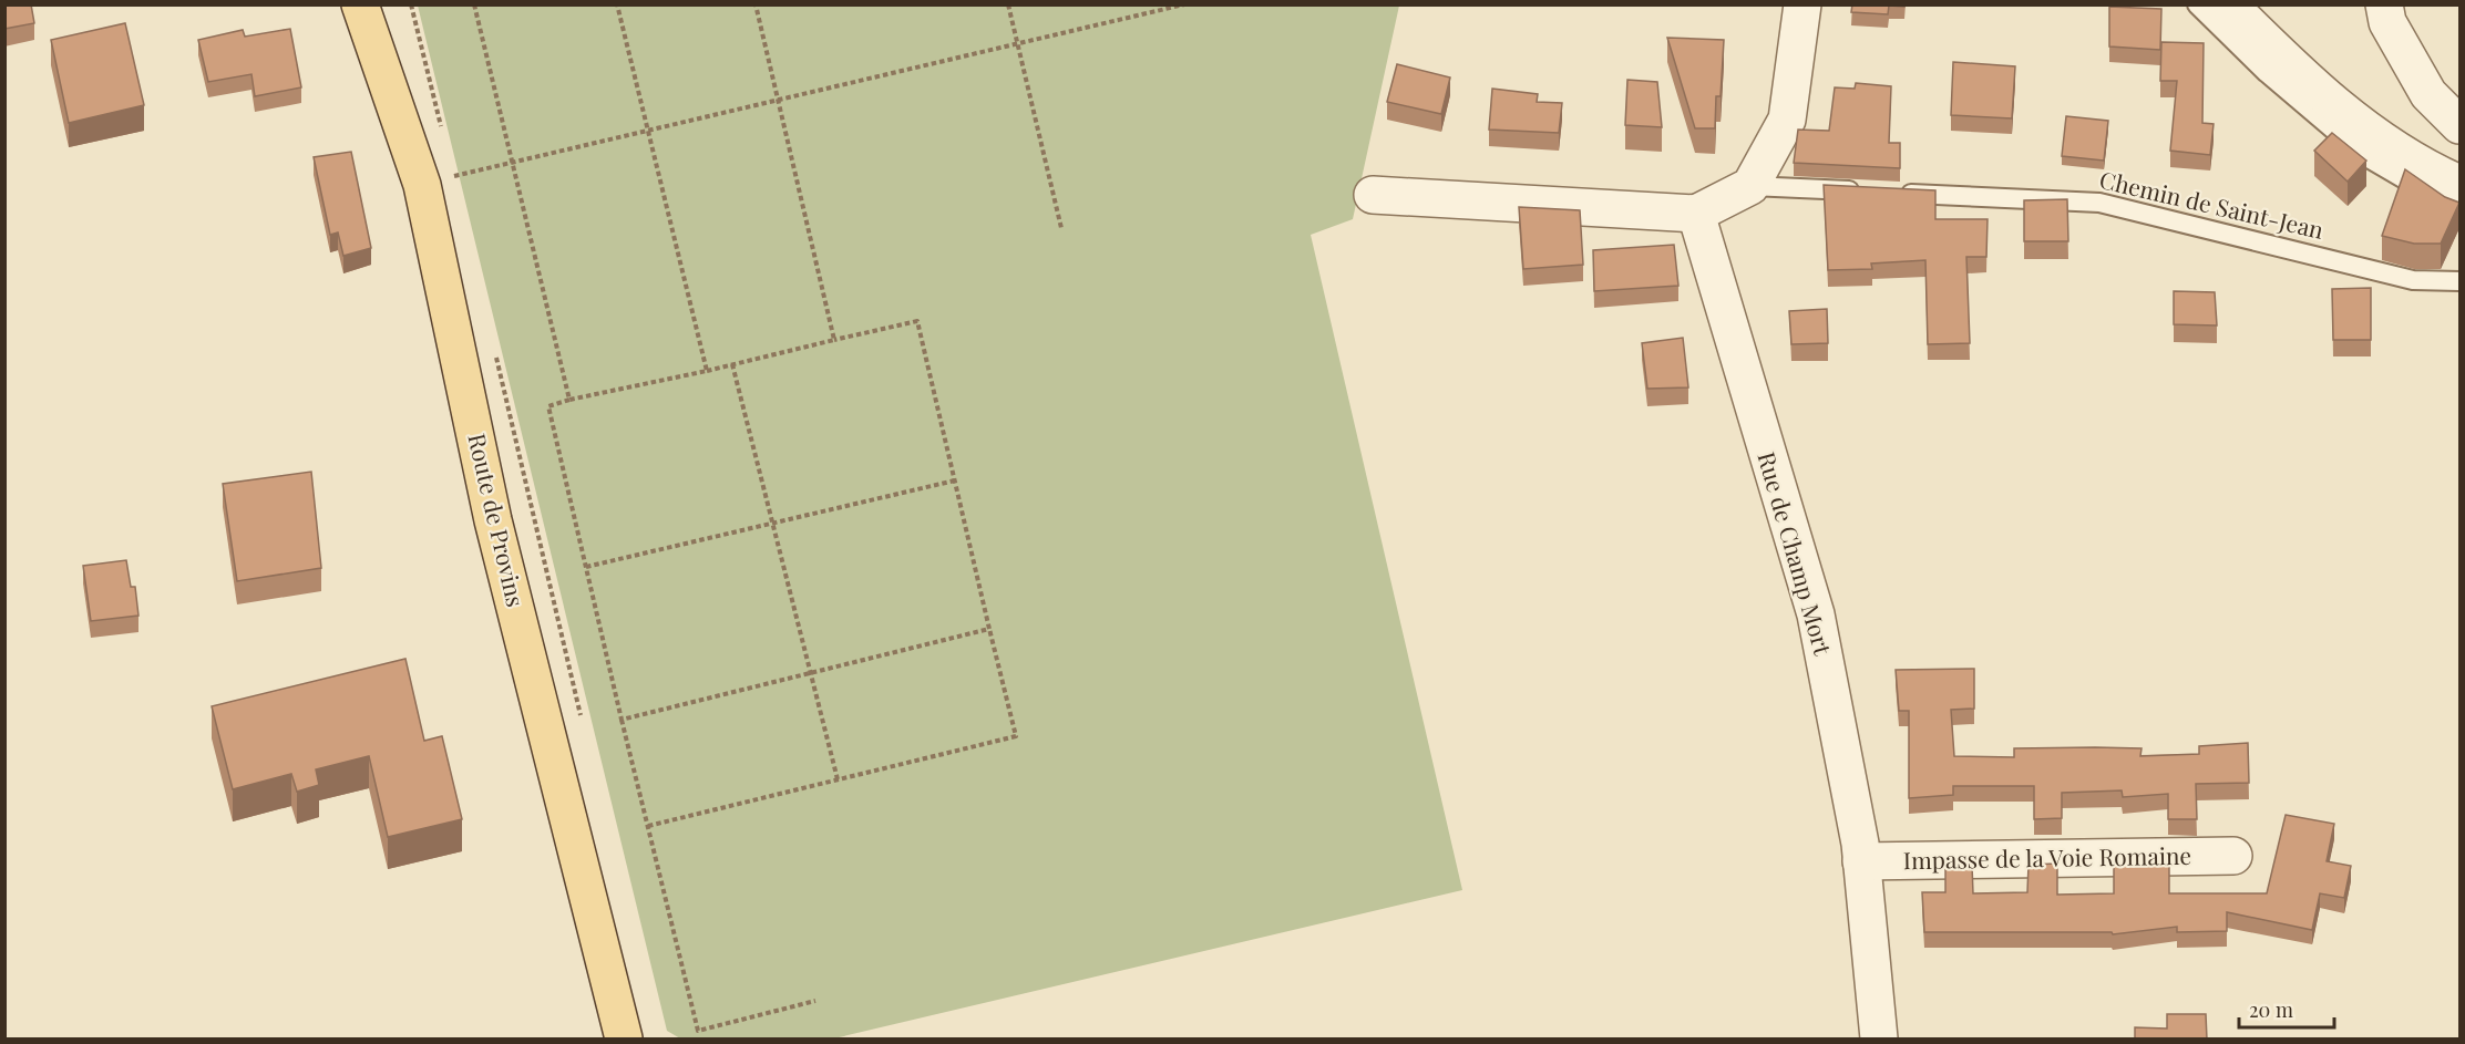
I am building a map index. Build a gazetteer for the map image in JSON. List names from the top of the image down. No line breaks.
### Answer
{"streets":{"main road":["Route de Provins"],"street":["Rue de Champ Mort","Impasse de la Voie Romaine"],"lane":["Chemin de Saint-Jean"]},"crossings":[["Rue de Champ Mort","Impasse de la Voie Romaine"]],"scale_bar":"20 m"}
